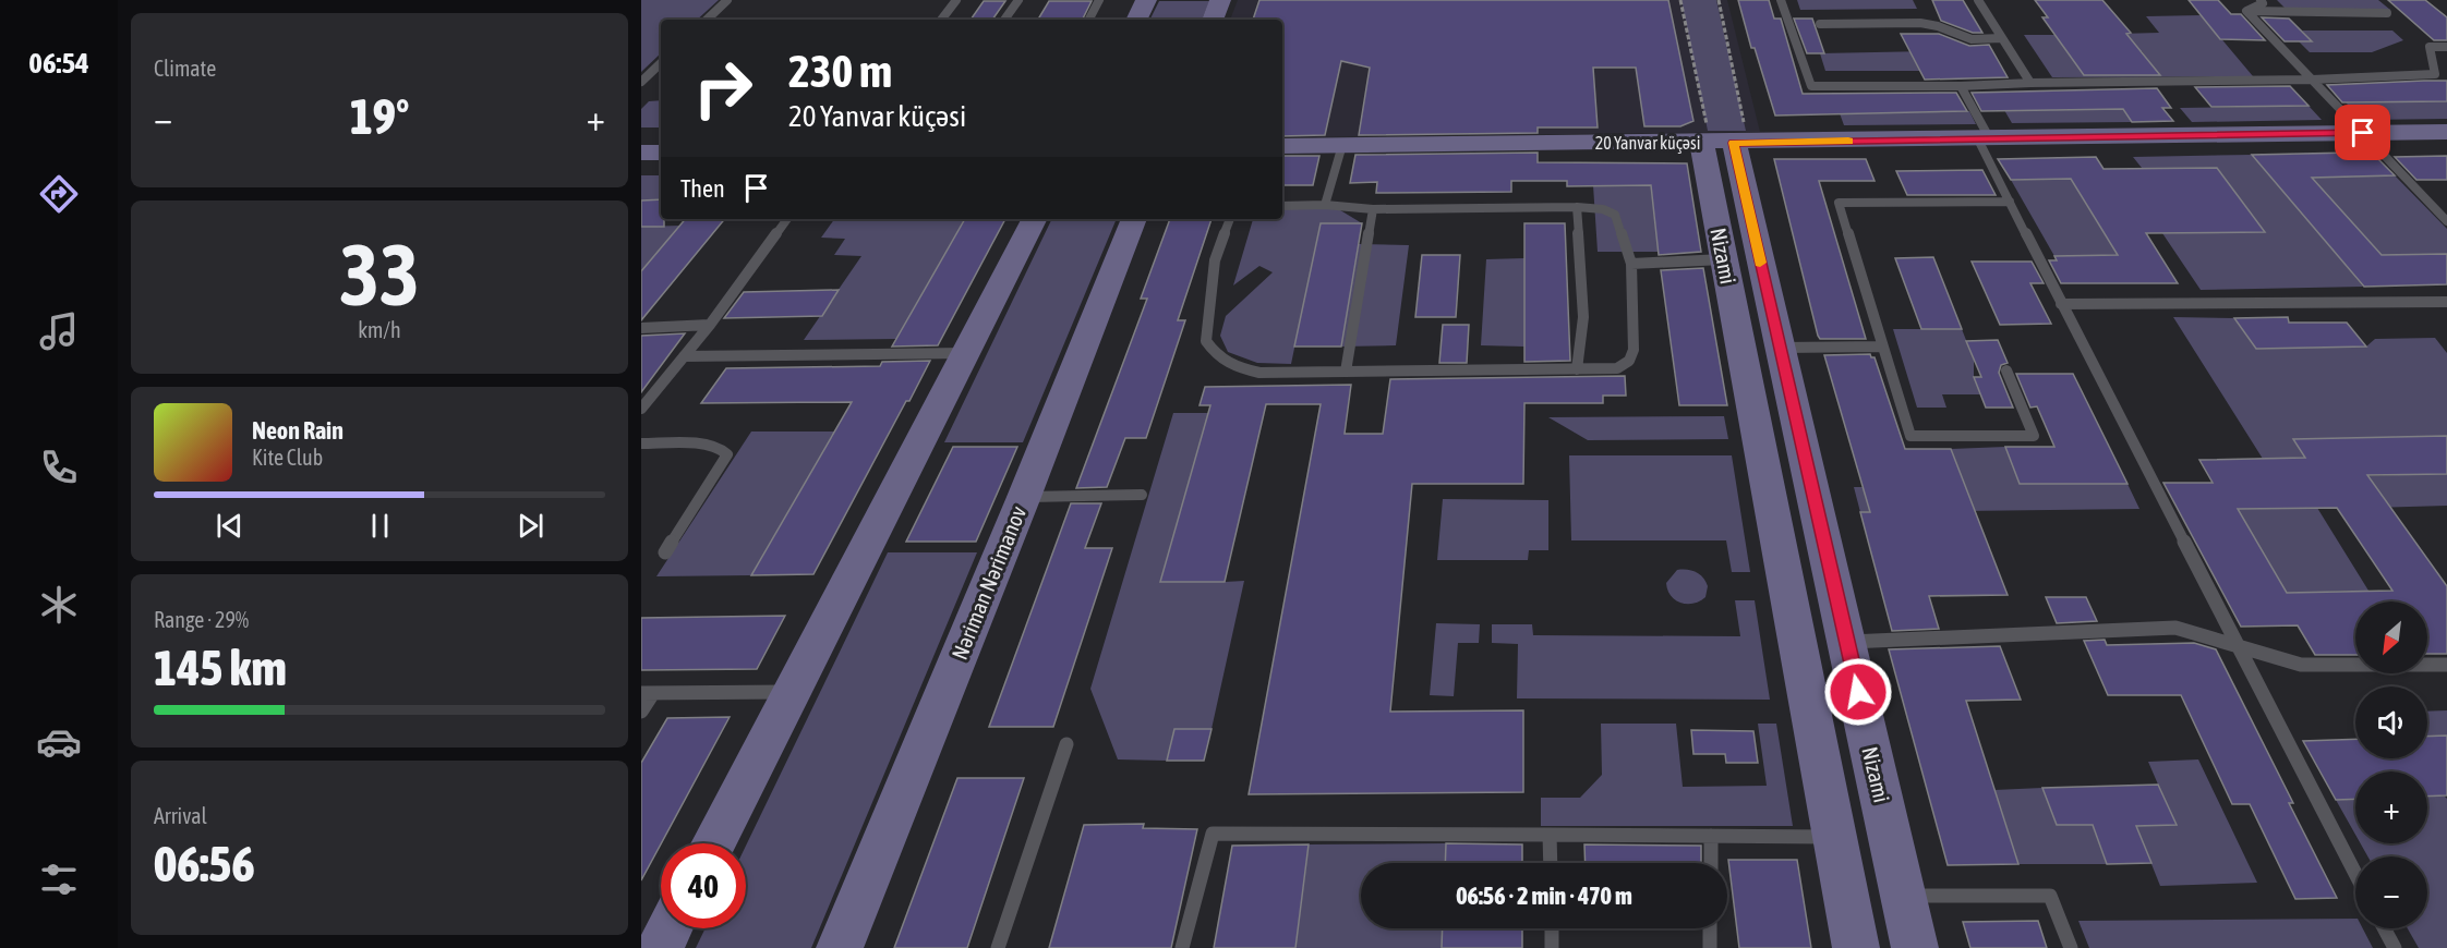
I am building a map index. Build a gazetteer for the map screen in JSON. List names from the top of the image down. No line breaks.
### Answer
{"streets":{"street":["20 Yanvar küçəsi","Nizami","Nəriman Nərimanov"]},"crossings":[["20 Yanvar küçəsi","Nizami"]],"north":"bottom left","page":{"tabs":"06:54","tile":["Climate",["33","km/h"],["Range · 29%","145 km"],["Arrival","06:56"]],"turn":["230 m","20 Yanvar küçəsi"],"heat":["−","19°","+"],"then":"Then","song":["Neon Rain","Kite Club"],"map_buttons":["+","−"],"limit":"40","trip":"06:56 · 2 min · 470 m"}}
